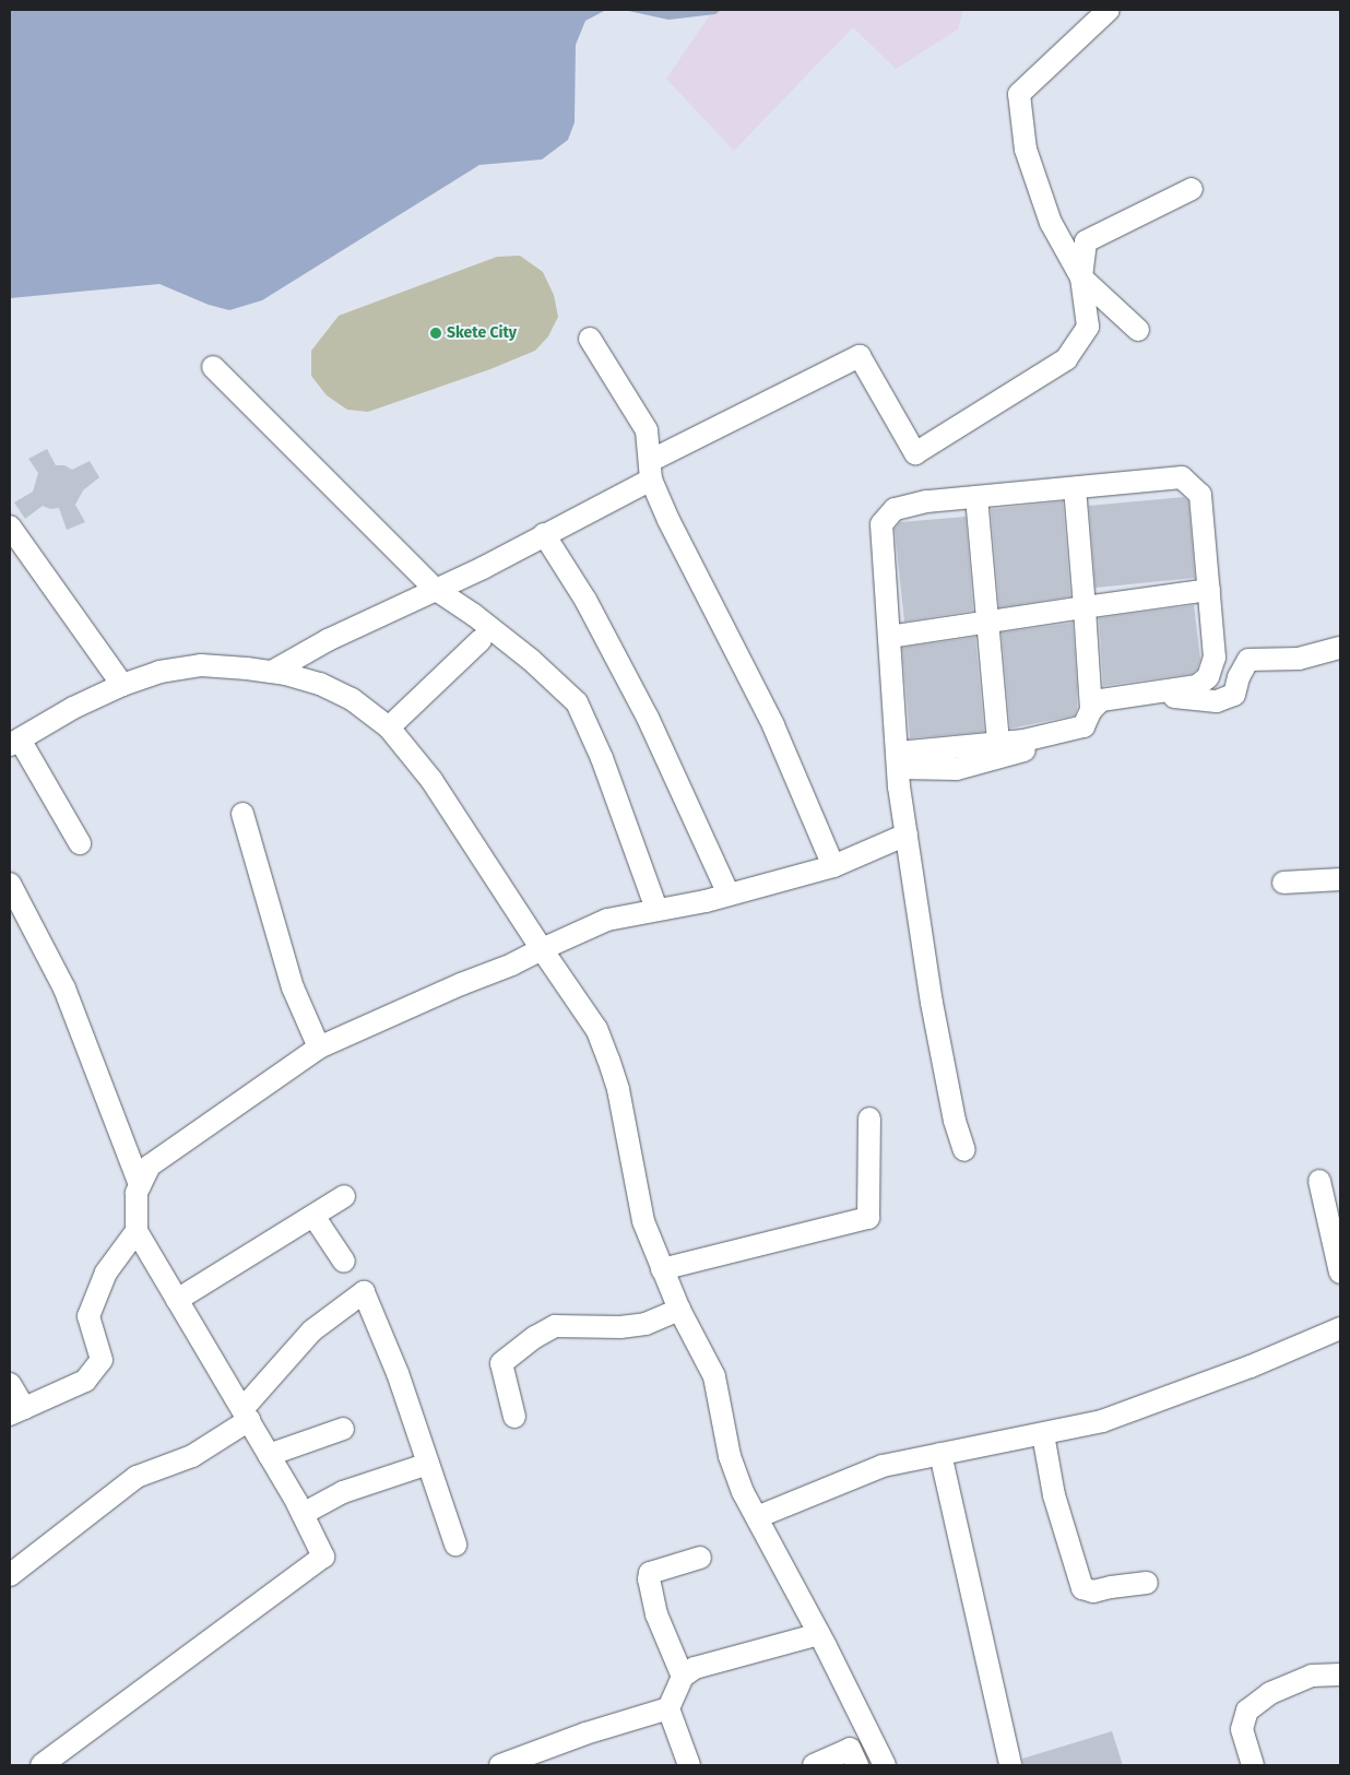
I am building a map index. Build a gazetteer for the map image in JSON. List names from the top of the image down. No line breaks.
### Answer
{"places":["Skete City"]}
